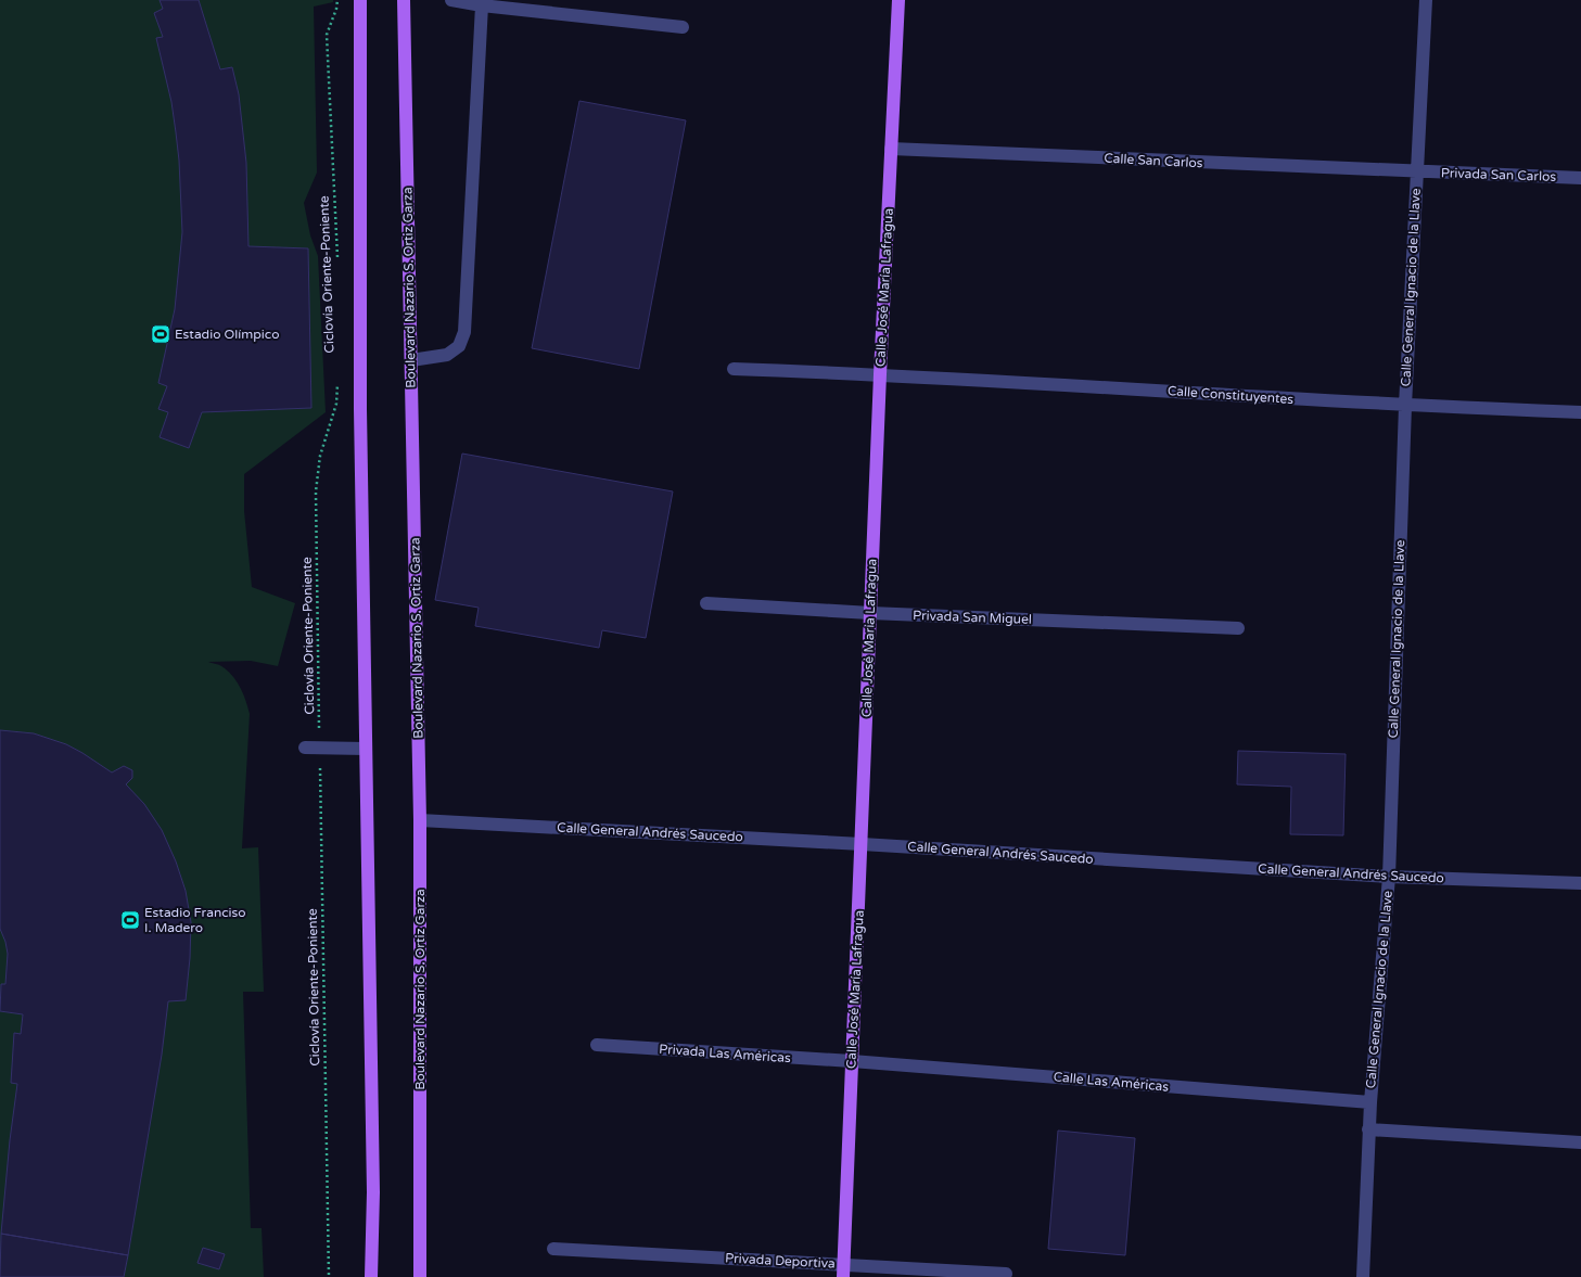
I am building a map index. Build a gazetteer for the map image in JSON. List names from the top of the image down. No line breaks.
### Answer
{"streets":{"main road":["Boulevard Nazario S. Ortiz Garza","Calle José María Lafragua"],"street":["Calle San Carlos","Privada San Carlos","Calle General Ignacio de la Llave","Calle Constituyentes","Privada San Miguel","Calle General Andrés Saucedo","Privada Las Américas","Calle Las Américas","Privada Deportiva"],"path":["Ciclovía Oriente-Poniente"]},"crossings":[["Calle San Carlos","Privada San Carlos"],["Calle San Carlos","Calle José María Lafragua"],["Calle San Carlos","Calle General Ignacio de la Llave"],["Privada San Carlos","Calle General Ignacio de la Llave"],["Boulevard Nazario S. Ortiz Garza","Calle General Andrés Saucedo"],["Calle José María Lafragua","Calle Constituyentes"],["Calle José María Lafragua","Privada San Miguel"],["Calle José María Lafragua","Calle General Andrés Saucedo"],["Calle José María Lafragua","Privada Las Américas"],["Calle José María Lafragua","Calle Las Américas"],["Calle José María Lafragua","Privada Deportiva"],["Calle General Ignacio de la Llave","Calle Constituyentes"],["Calle General Ignacio de la Llave","Calle General Andrés Saucedo"],["Calle General Ignacio de la Llave","Calle Las Américas"],["Privada Las Américas","Calle Las Américas"]],"places":{"sports":["Estadio Olímpico","Estadio Franciso I. Madero"]}}
